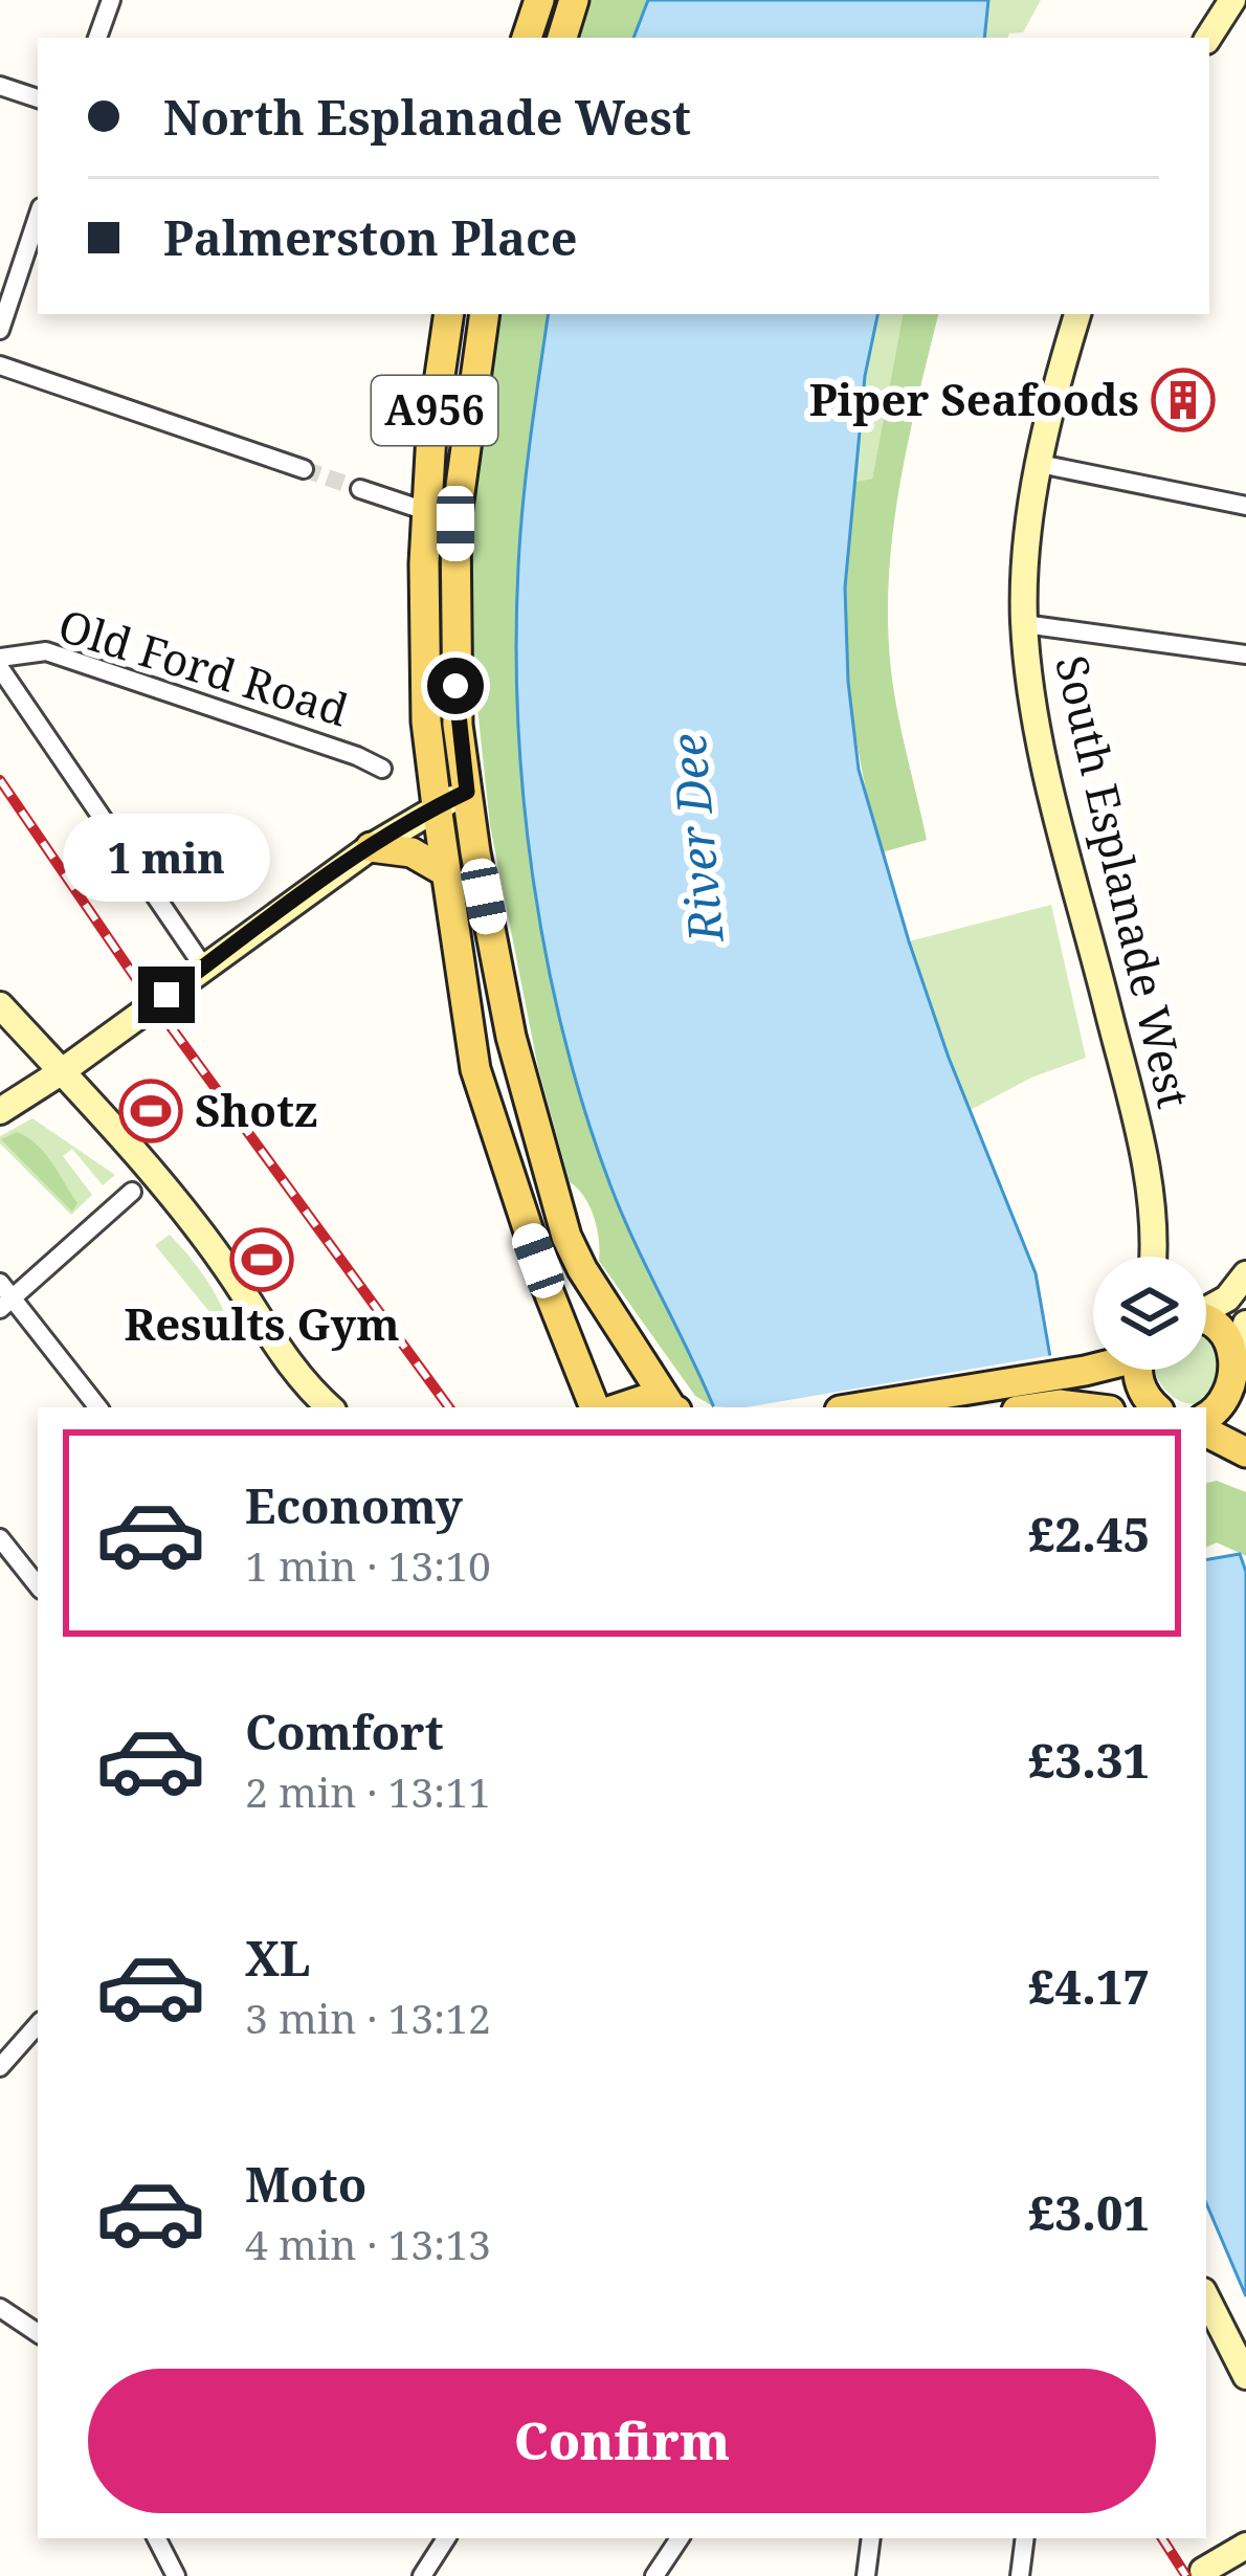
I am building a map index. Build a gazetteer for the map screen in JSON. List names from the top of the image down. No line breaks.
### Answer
{"streets":{"main road":["A956"],"street":["Old Ford Road","South Esplanade West"]},"water":["River Dee"],"places":{"building":["Piper Seafoods"],"sports":["Shotz","Results Gym"]},"page":{"banner":["North Esplanade West","Palmerston Place"],"bubble":"1 min","list":[{"name":"Economy","note":"1 min · 13:10","value":"£2.45"},{"name":"Comfort","note":"2 min · 13:11","value":"£3.31"},{"name":"XL","note":"3 min · 13:12","value":"£4.17"},{"name":"Moto","note":"4 min · 13:13","value":"£3.01"}],"buttons":"Confirm"}}
